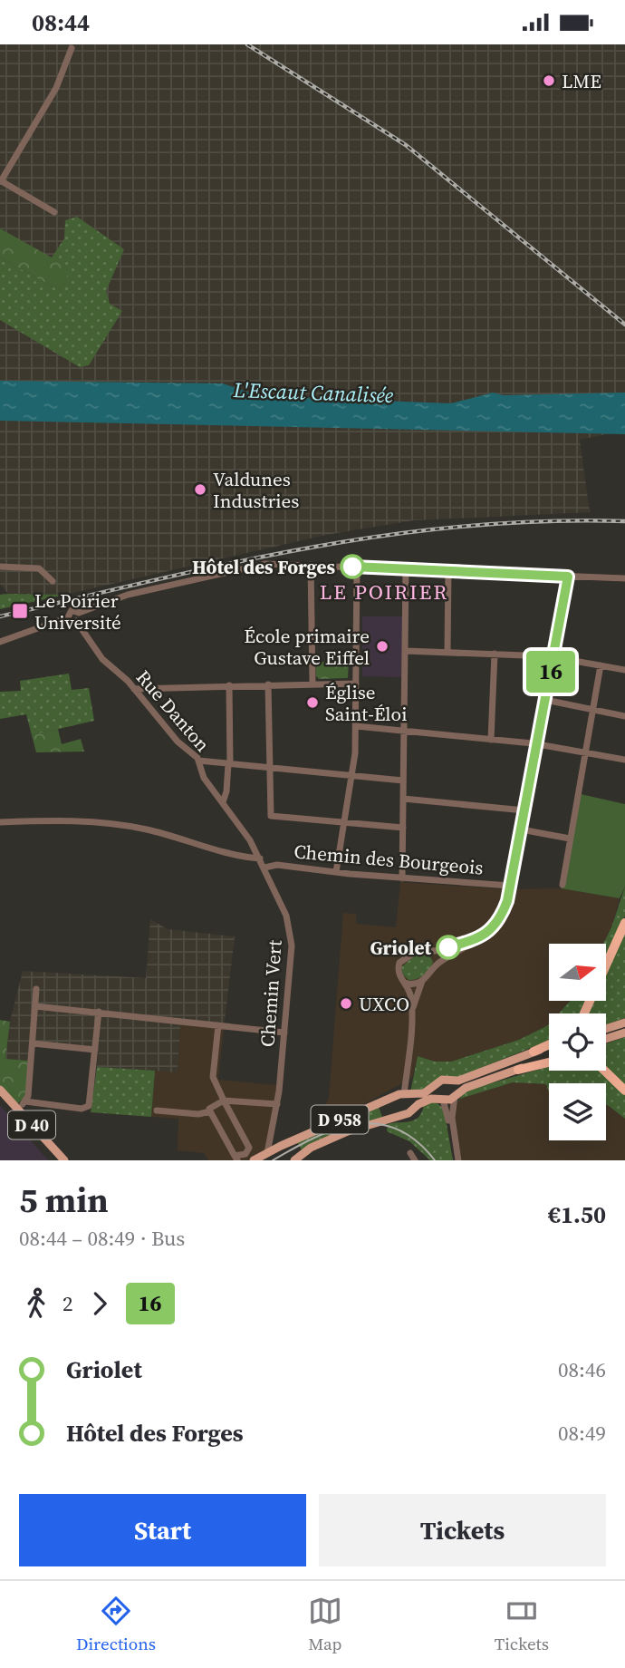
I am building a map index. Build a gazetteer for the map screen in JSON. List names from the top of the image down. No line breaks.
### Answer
{"streets":{"main road":["D 958","D 40"],"street":["Rue Danton","Chemin des Bourgeois","Chemin Vert"]},"crossings":[["Rue Danton","Chemin Vert"],["Chemin des Bourgeois","Chemin Vert"]],"districts":["LE POIRIER"],"water":["L'Escaut Canalisée"],"places":{"other":["LME","Valdunes Industries","Hôtel des Forges","École primaire Gustave Eiffel","Église Saint-Éloi","Griolet","UXCO"],"transit":["Le Poirier Université"]},"lines":["bus line 16"],"north":"right","page":{"status":"08:44","on_map":"16","heading":["5 min","08:44 – 08:49 · Bus","€1.50"],"legs":["2","16"],"list":[{"name":"Griolet","value":"08:46"},{"name":"Hôtel des Forges","value":"08:49"}],"buttons":["Start","Tickets"],"tabs":["Directions","Map","Tickets"]}}
